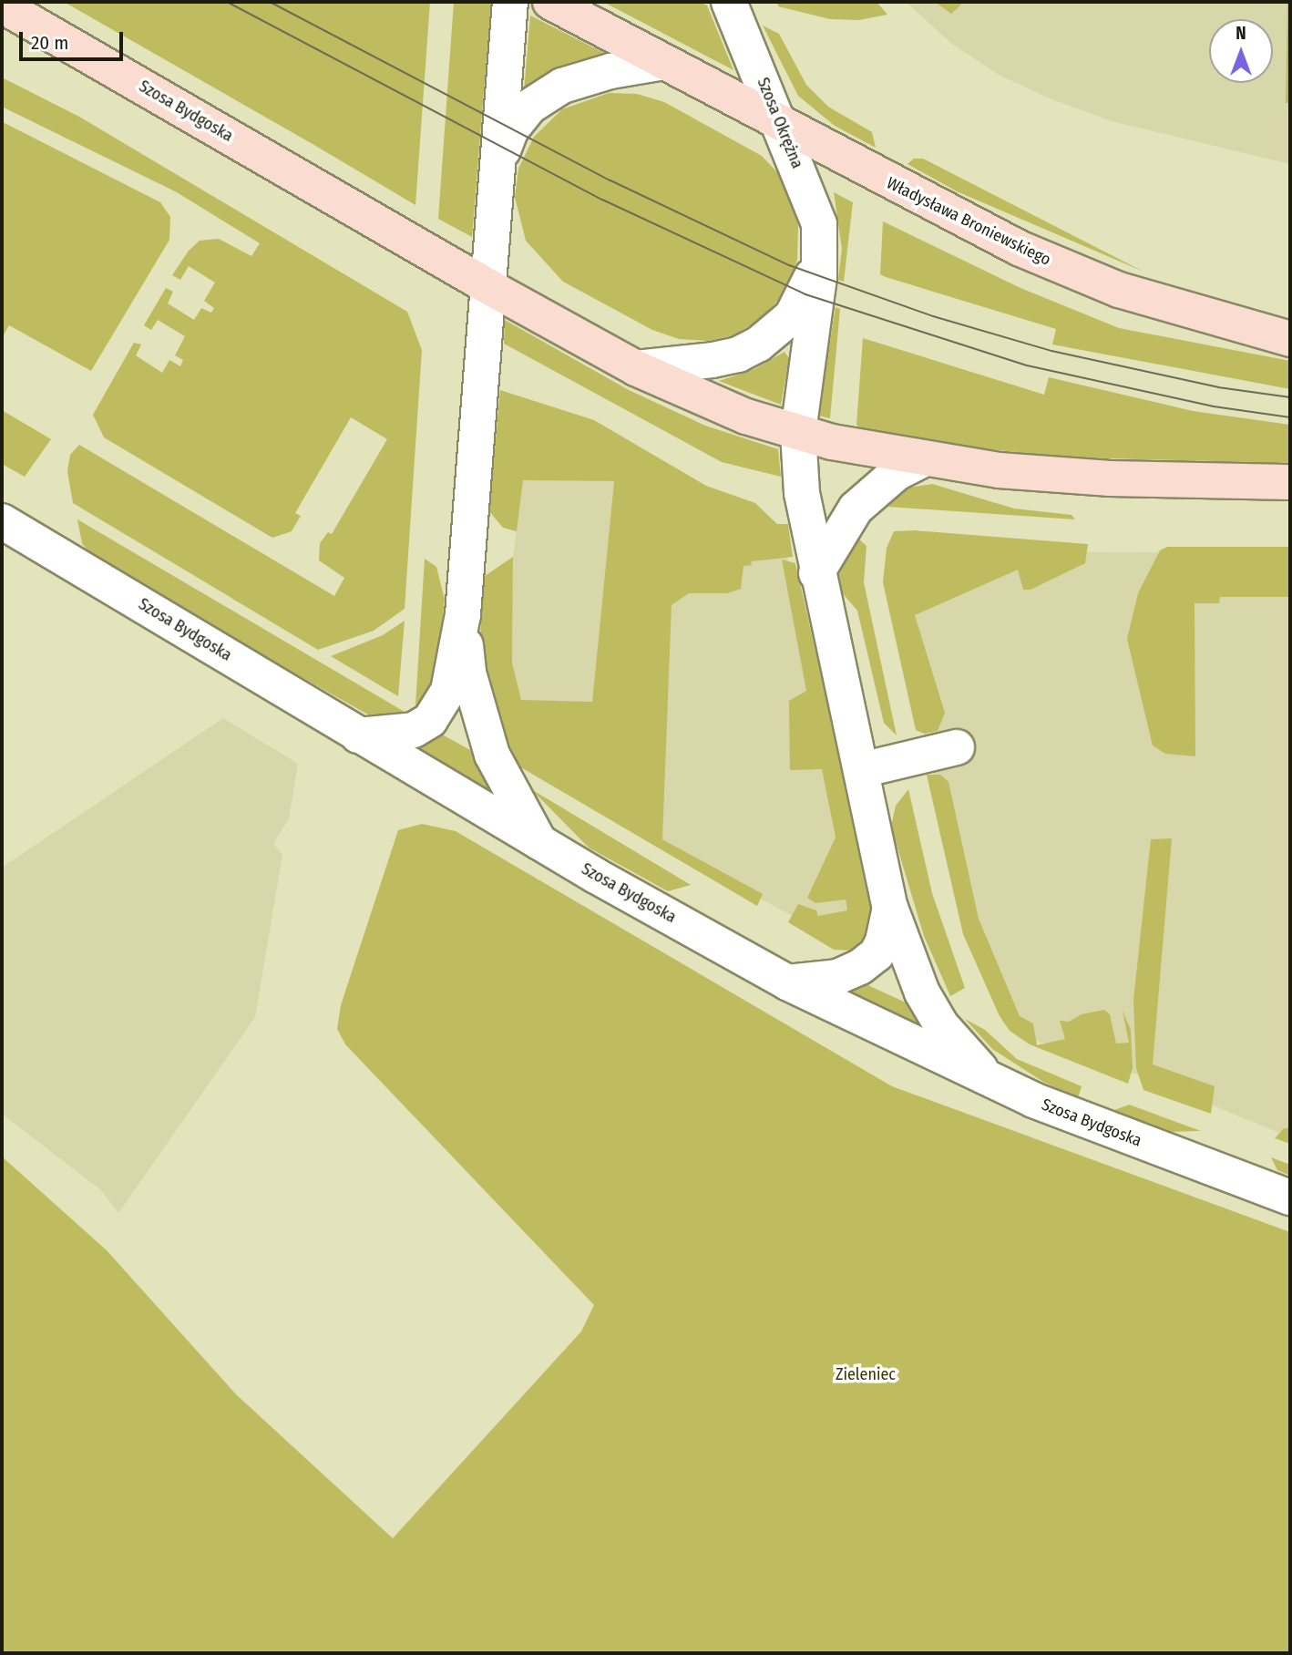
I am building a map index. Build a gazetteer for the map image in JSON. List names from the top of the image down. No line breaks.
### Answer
{"streets":{"main road":["Szosa Bydgoska","Władysława Broniewskiego"],"street":["Szosa Okrężna"]},"crossings":[["Szosa Bydgoska","Szosa Okrężna"],["Szosa Okrężna","Władysława Broniewskiego"]],"parks":["Zieleniec"],"scale_bar":"20 m","north":"top"}
